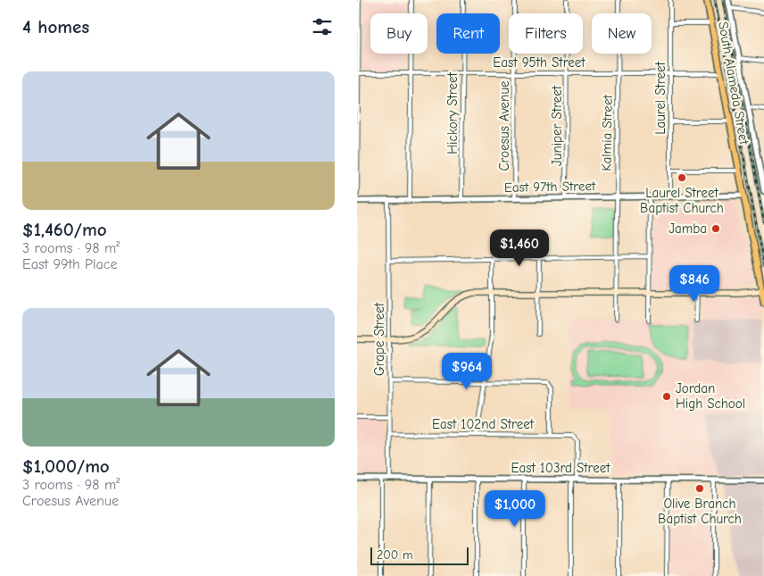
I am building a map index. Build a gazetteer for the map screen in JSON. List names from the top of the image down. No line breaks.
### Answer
{"streets":{"main road":["South Alameda Street"],"street":["East 95th Street","Laurel Street","Hickory Street","Croesus Avenue","Juniper Street","Kalmia Street","East 97th Street","Grape Street","East 102nd Street","East 103rd Street"]},"crossings":[["East 95th Street","South Alameda Street"],["East 95th Street","Laurel Street"],["East 95th Street","Hickory Street"],["East 95th Street","Croesus Avenue"],["East 95th Street","Juniper Street"],["East 95th Street","Kalmia Street"],["South Alameda Street","East 97th Street"],["Laurel Street","East 97th Street"],["Hickory Street","East 97th Street"],["Croesus Avenue","East 97th Street"],["Juniper Street","East 97th Street"],["Kalmia Street","East 97th Street"],["East 97th Street","Grape Street"],["Grape Street","East 102nd Street"],["Grape Street","East 103rd Street"],["East 102nd Street","East 103rd Street"]],"places":["Laurel Street Baptist Church","Jamba","Jordan High School","Olive Branch Baptist Church"],"scale_bar":"200 m","page":{"heading":"4 homes","chip":["Buy","Rent","Filters","New"],"list":[{"name":"$1,460/mo","note":"3 rooms · 98 m² · East 99th Place"},{"name":"$1,000/mo","note":"3 rooms · 98 m² · Croesus Avenue"}],"price":["$1,460","$846","$964","$1,000"],"scale":"200 m"}}
